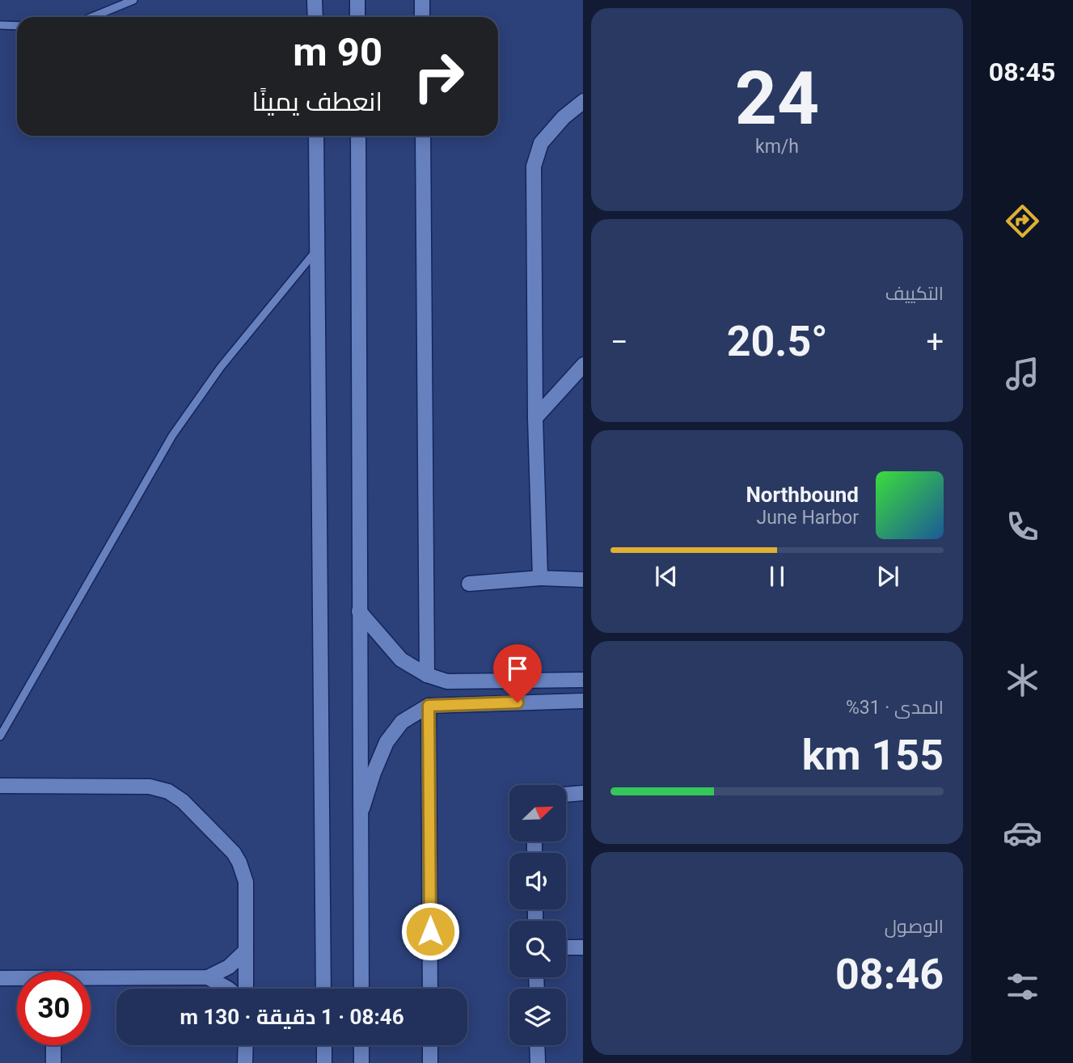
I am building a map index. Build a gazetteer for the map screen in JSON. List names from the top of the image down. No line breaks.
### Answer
{"north":"top right","page":{"tabs":"08:45","tile":[["24","km/h"],"التكييف",["المدى · 31%","155 km"],["الوصول","08:46"]],"turn":["90 m","انعطف يمينًا"],"heat":["−","20.5°","+"],"song":["Northbound","June Harbor"],"limit":"30","trip":"08:46 · 1 دقيقة · 130 m"}}
